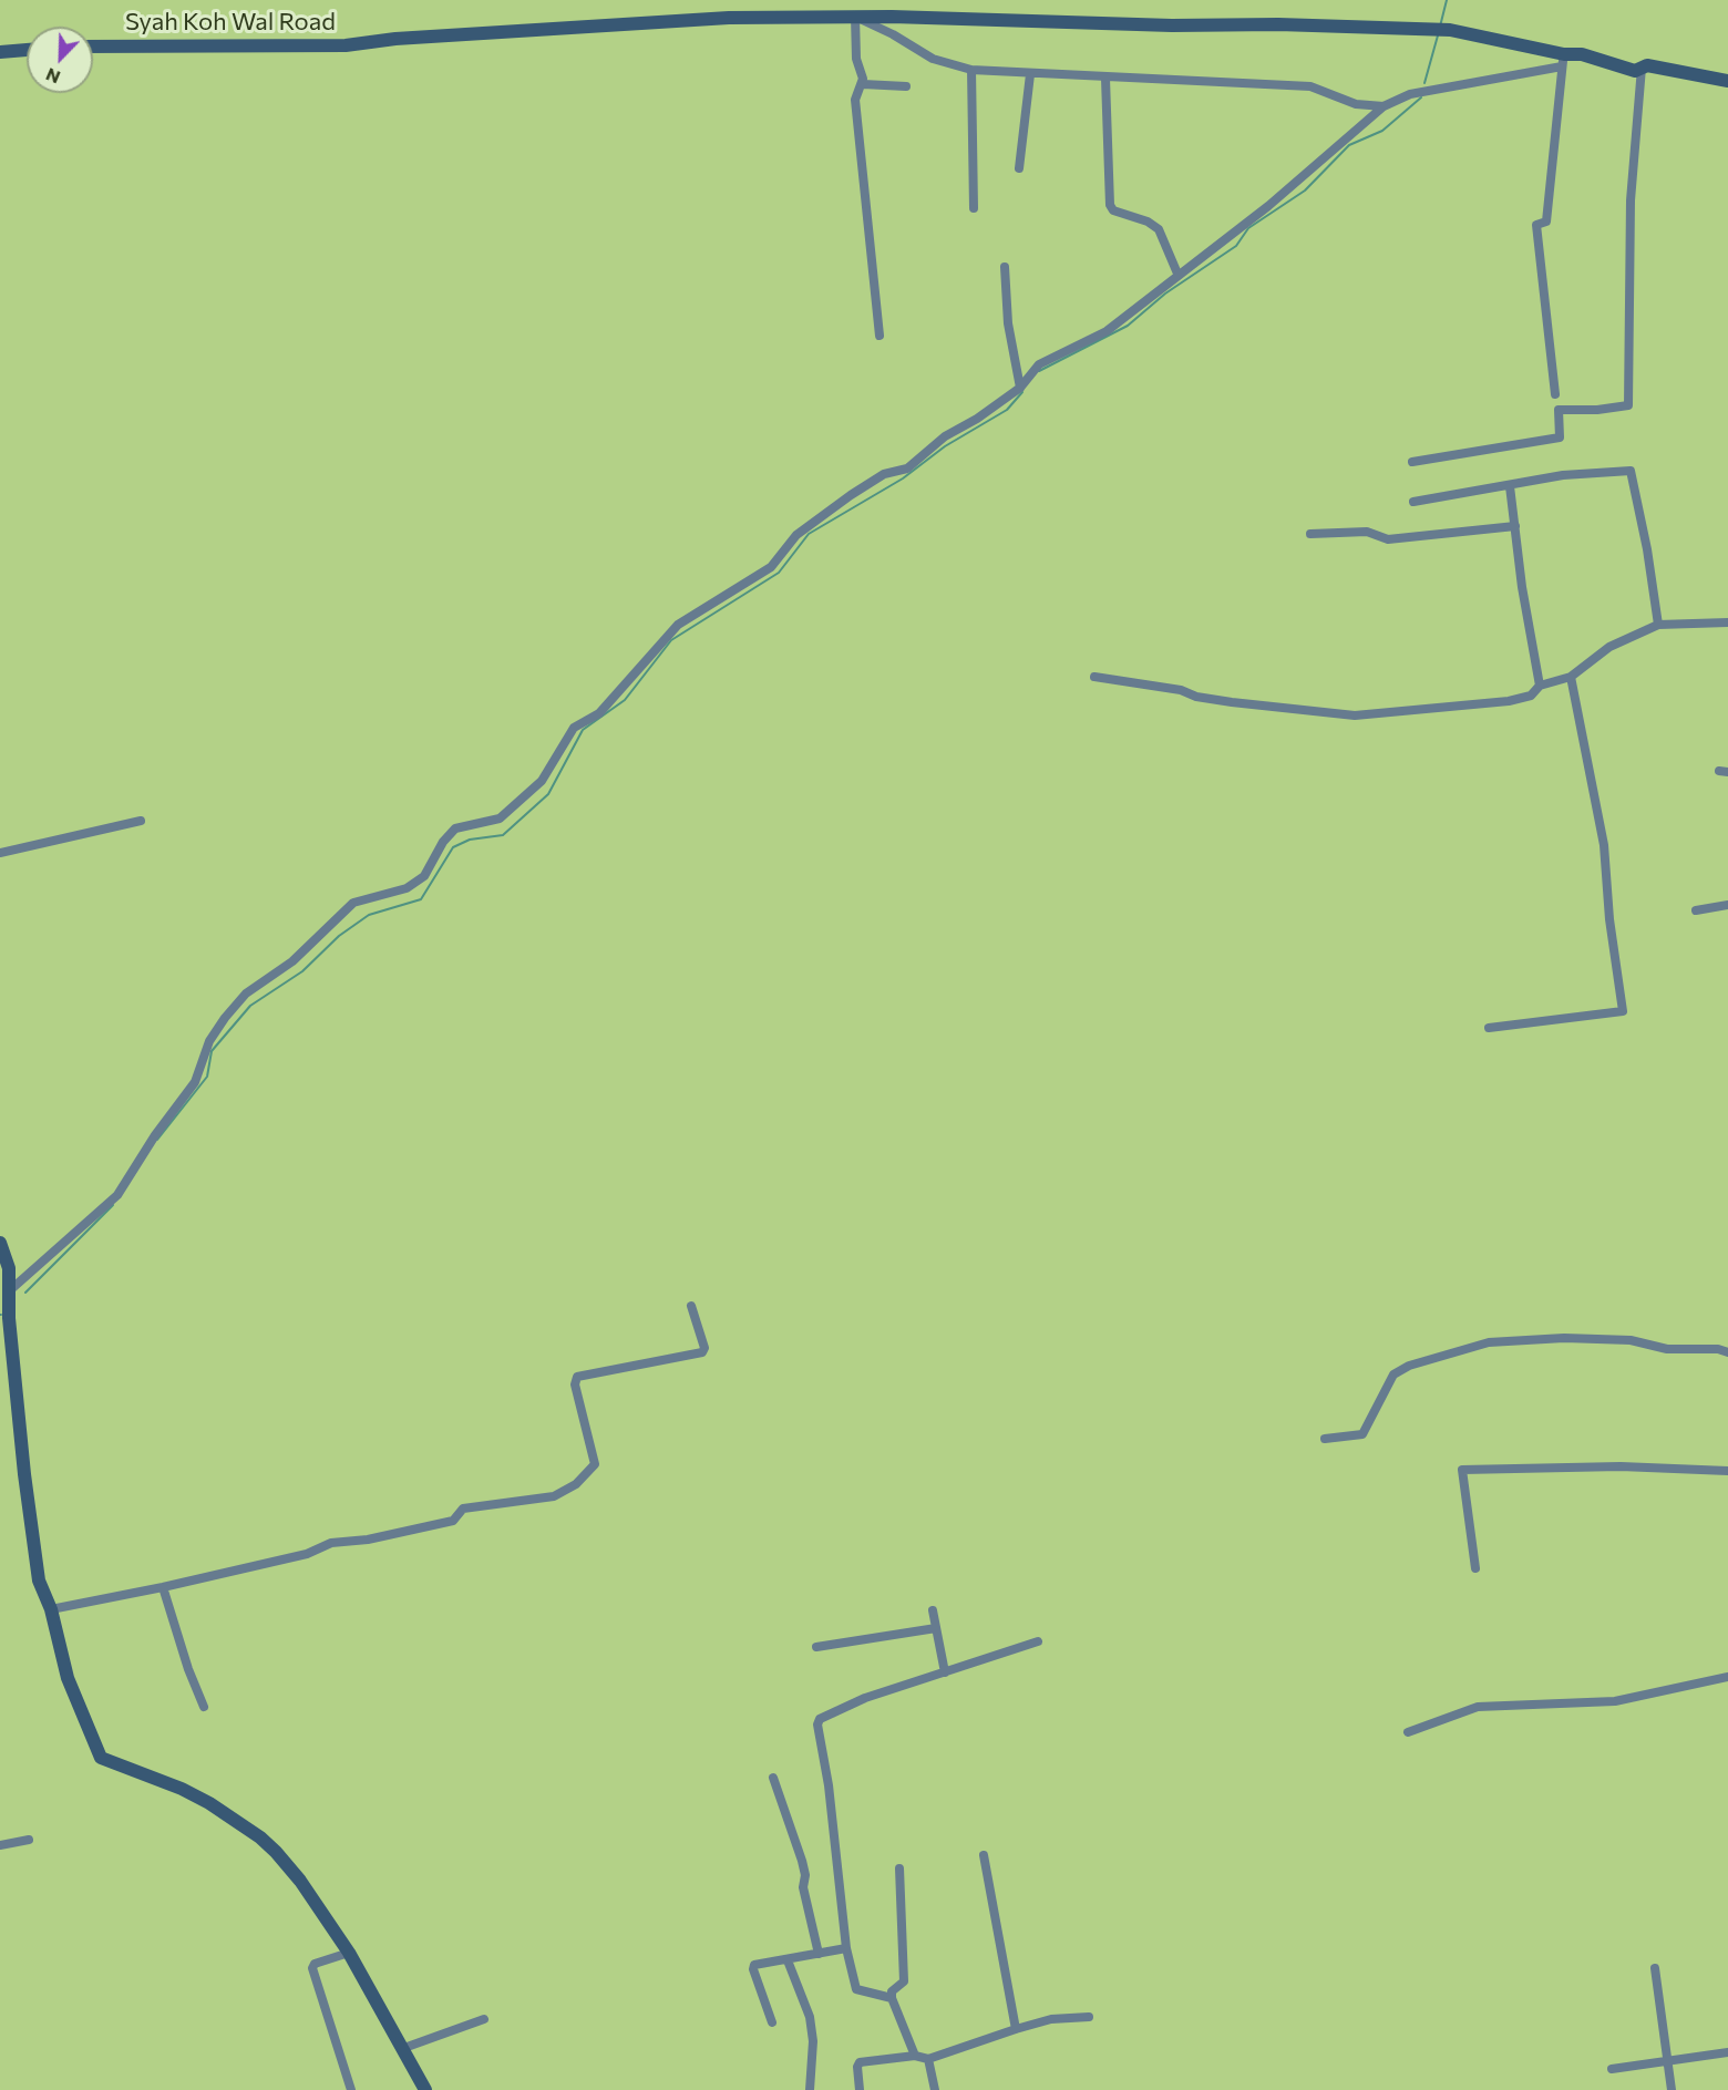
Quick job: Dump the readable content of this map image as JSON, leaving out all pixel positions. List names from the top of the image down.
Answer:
{
  "streets": {
    "street": ["Syah Koh Wal Road"]
  },
  "north": "bottom left"
}
